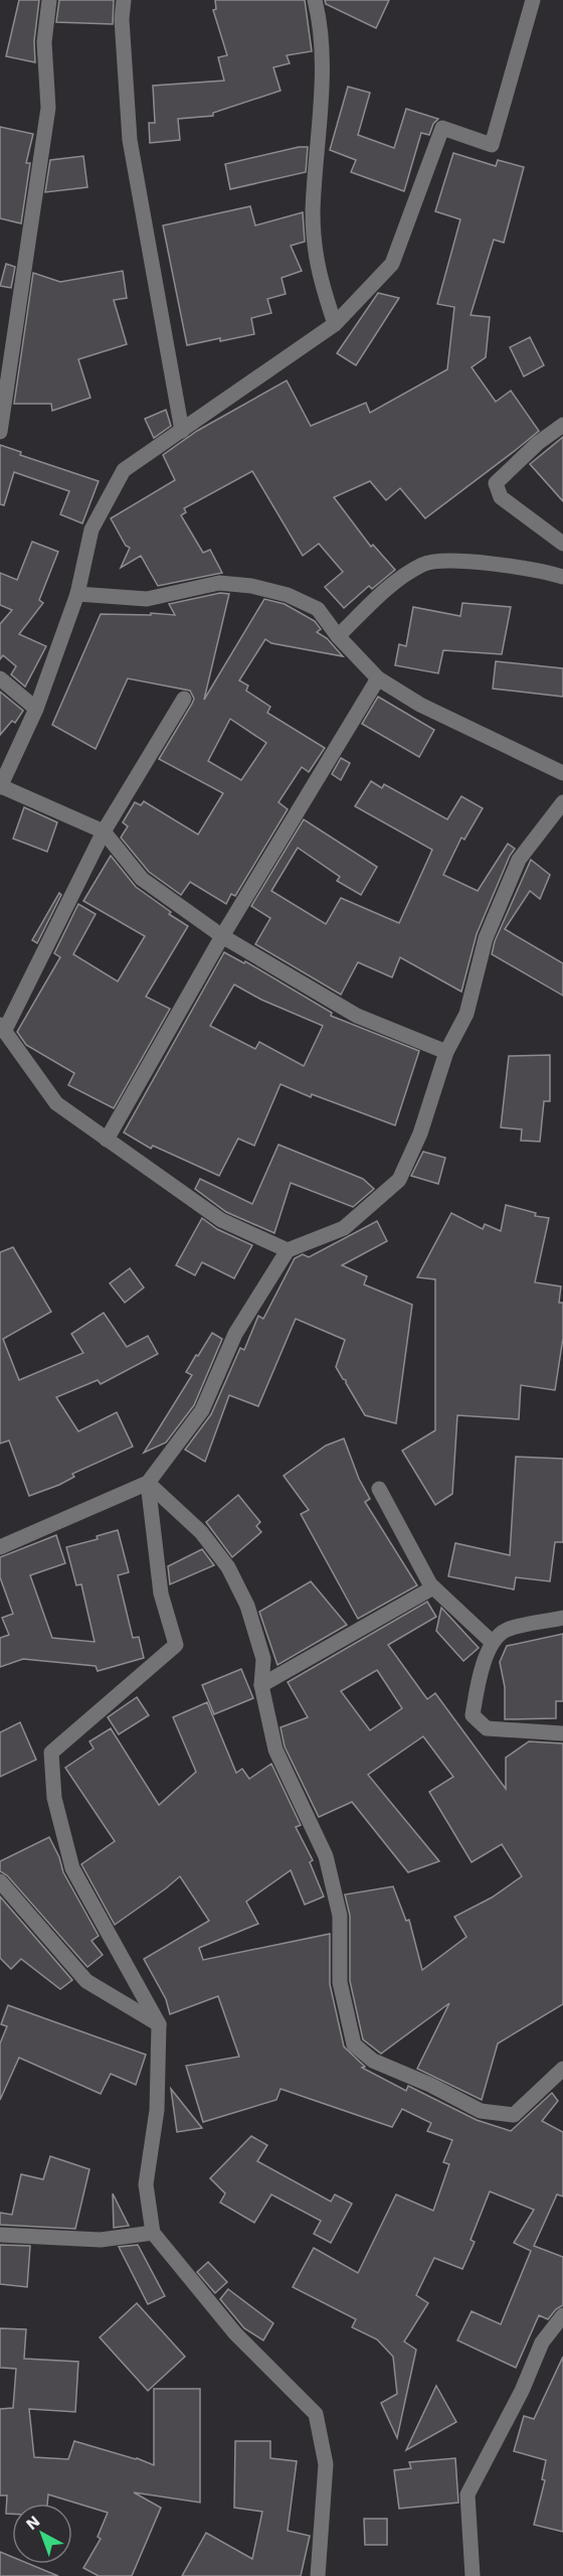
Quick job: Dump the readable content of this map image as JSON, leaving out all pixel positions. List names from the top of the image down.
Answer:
{
  "north": "top left"
}
